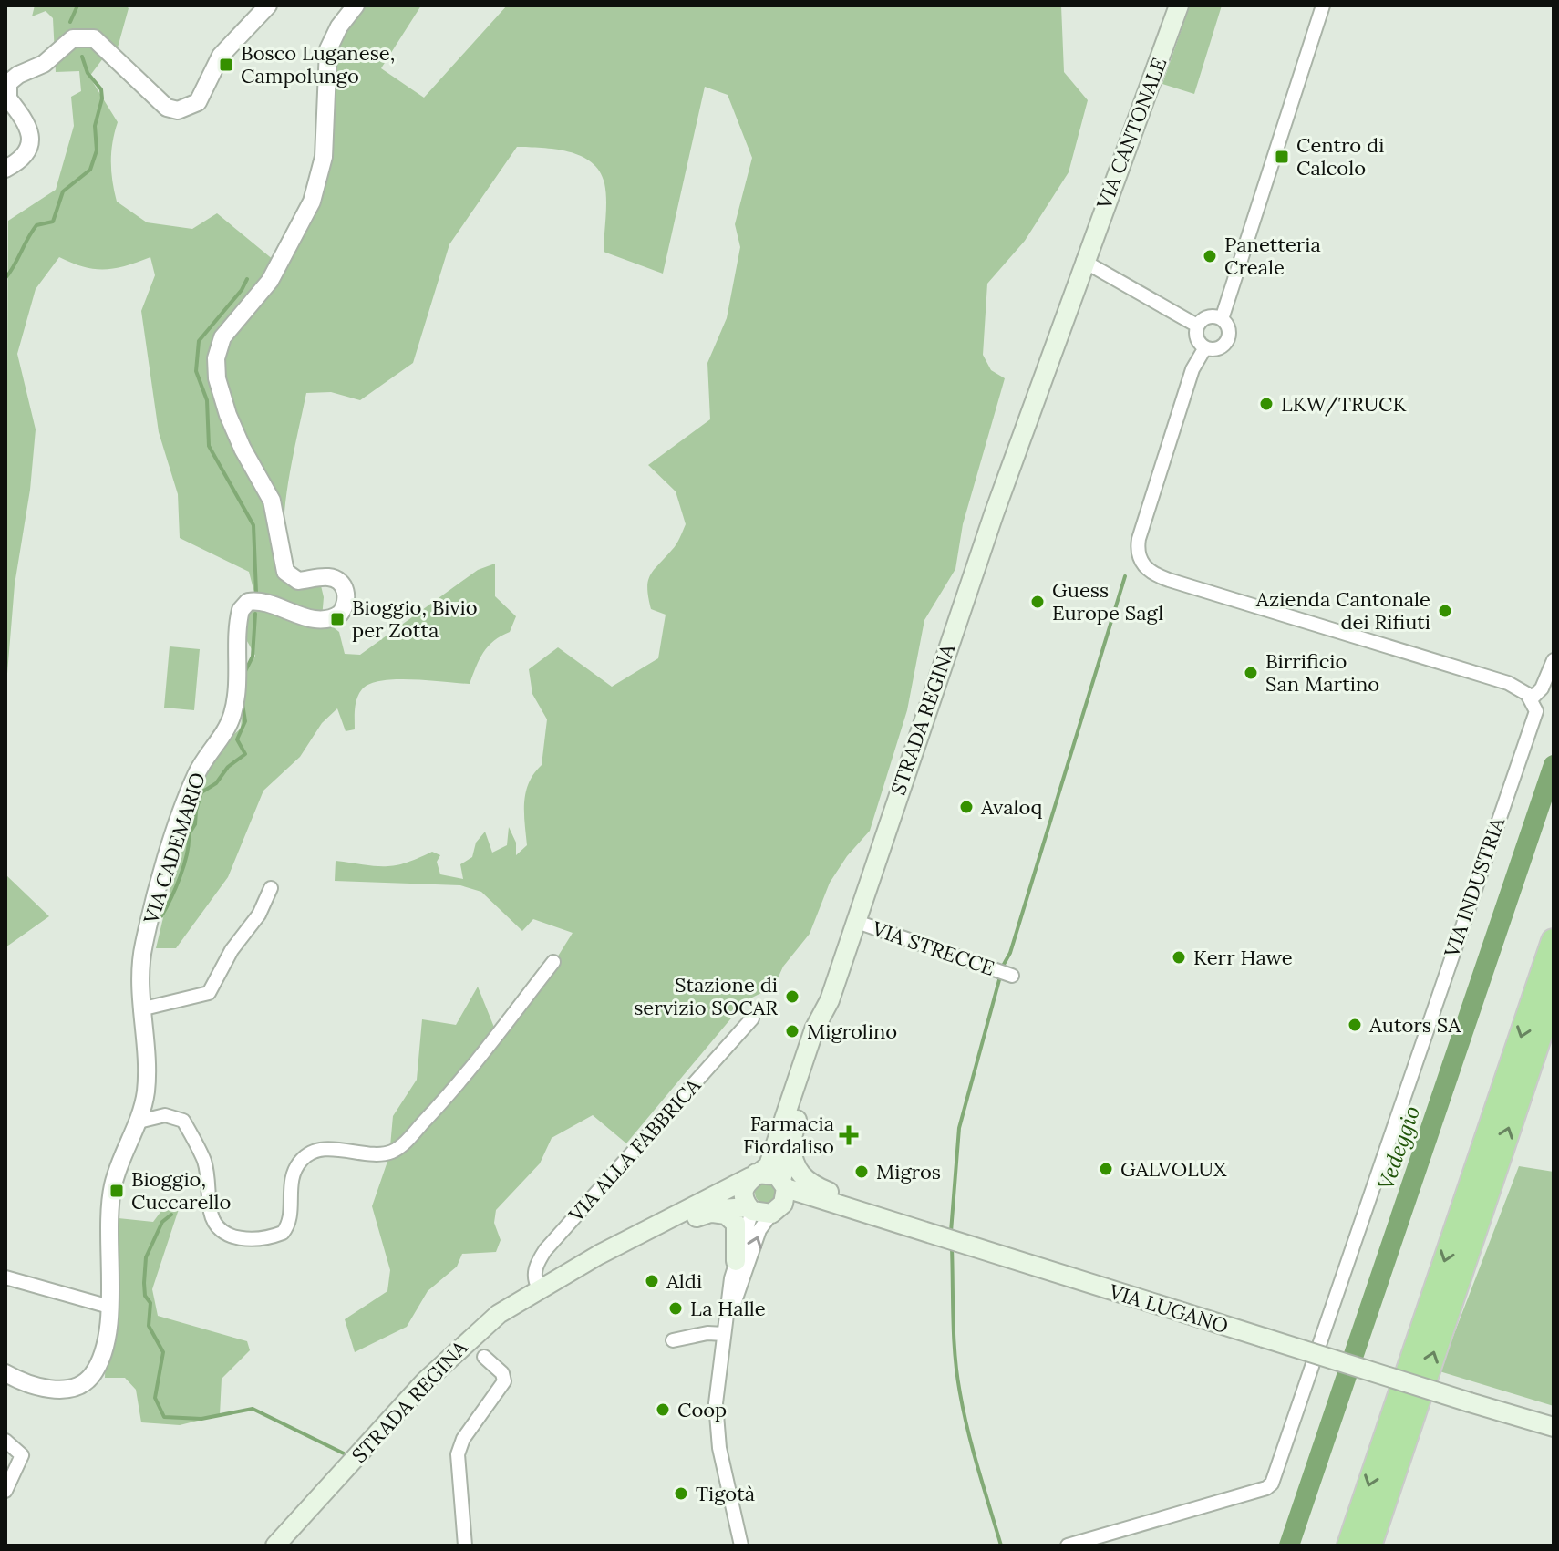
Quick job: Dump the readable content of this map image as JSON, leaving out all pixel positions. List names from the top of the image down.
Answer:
{
  "streets": {
    "main road": ["VIA CANTONALE", "STRADA REGINA", "VIA LUGANO"],
    "street": [
      "VIA CADEMARIO",
      "VIA INDUSTRIA",
      "VIA STRECCE",
      "VIA ALLA FABBRICA"
    ]
  },
  "crossings": [
    ["VIA CANTONALE", "STRADA REGINA"],
    ["STRADA REGINA", "VIA STRECCE"],
    ["STRADA REGINA", "VIA ALLA FABBRICA"],
    ["STRADA REGINA", "VIA LUGANO"]
  ],
  "water": ["Vedeggio"],
  "places": {
    "transit": [
      "Bosco Luganese, Campolungo",
      "Centro di Calcolo",
      "Bioggio, Bivio per Zotta",
      "Bioggio, Cuccarello"
    ],
    "other": [
      "Panetteria Creale",
      "LKW/TRUCK",
      "Guess Europe Sagl",
      "Azienda Cantonale dei Rifiuti",
      "Birrificio San Martino",
      "Avaloq",
      "Kerr Hawe",
      "Stazione di servizio SOCAR",
      "Autors SA",
      "Migrolino",
      "GALVOLUX",
      "Migros",
      "Aldi",
      "La Halle",
      "Coop",
      "Tigotà"
    ],
    "health": ["Farmacia Fiordaliso"]
  }
}
